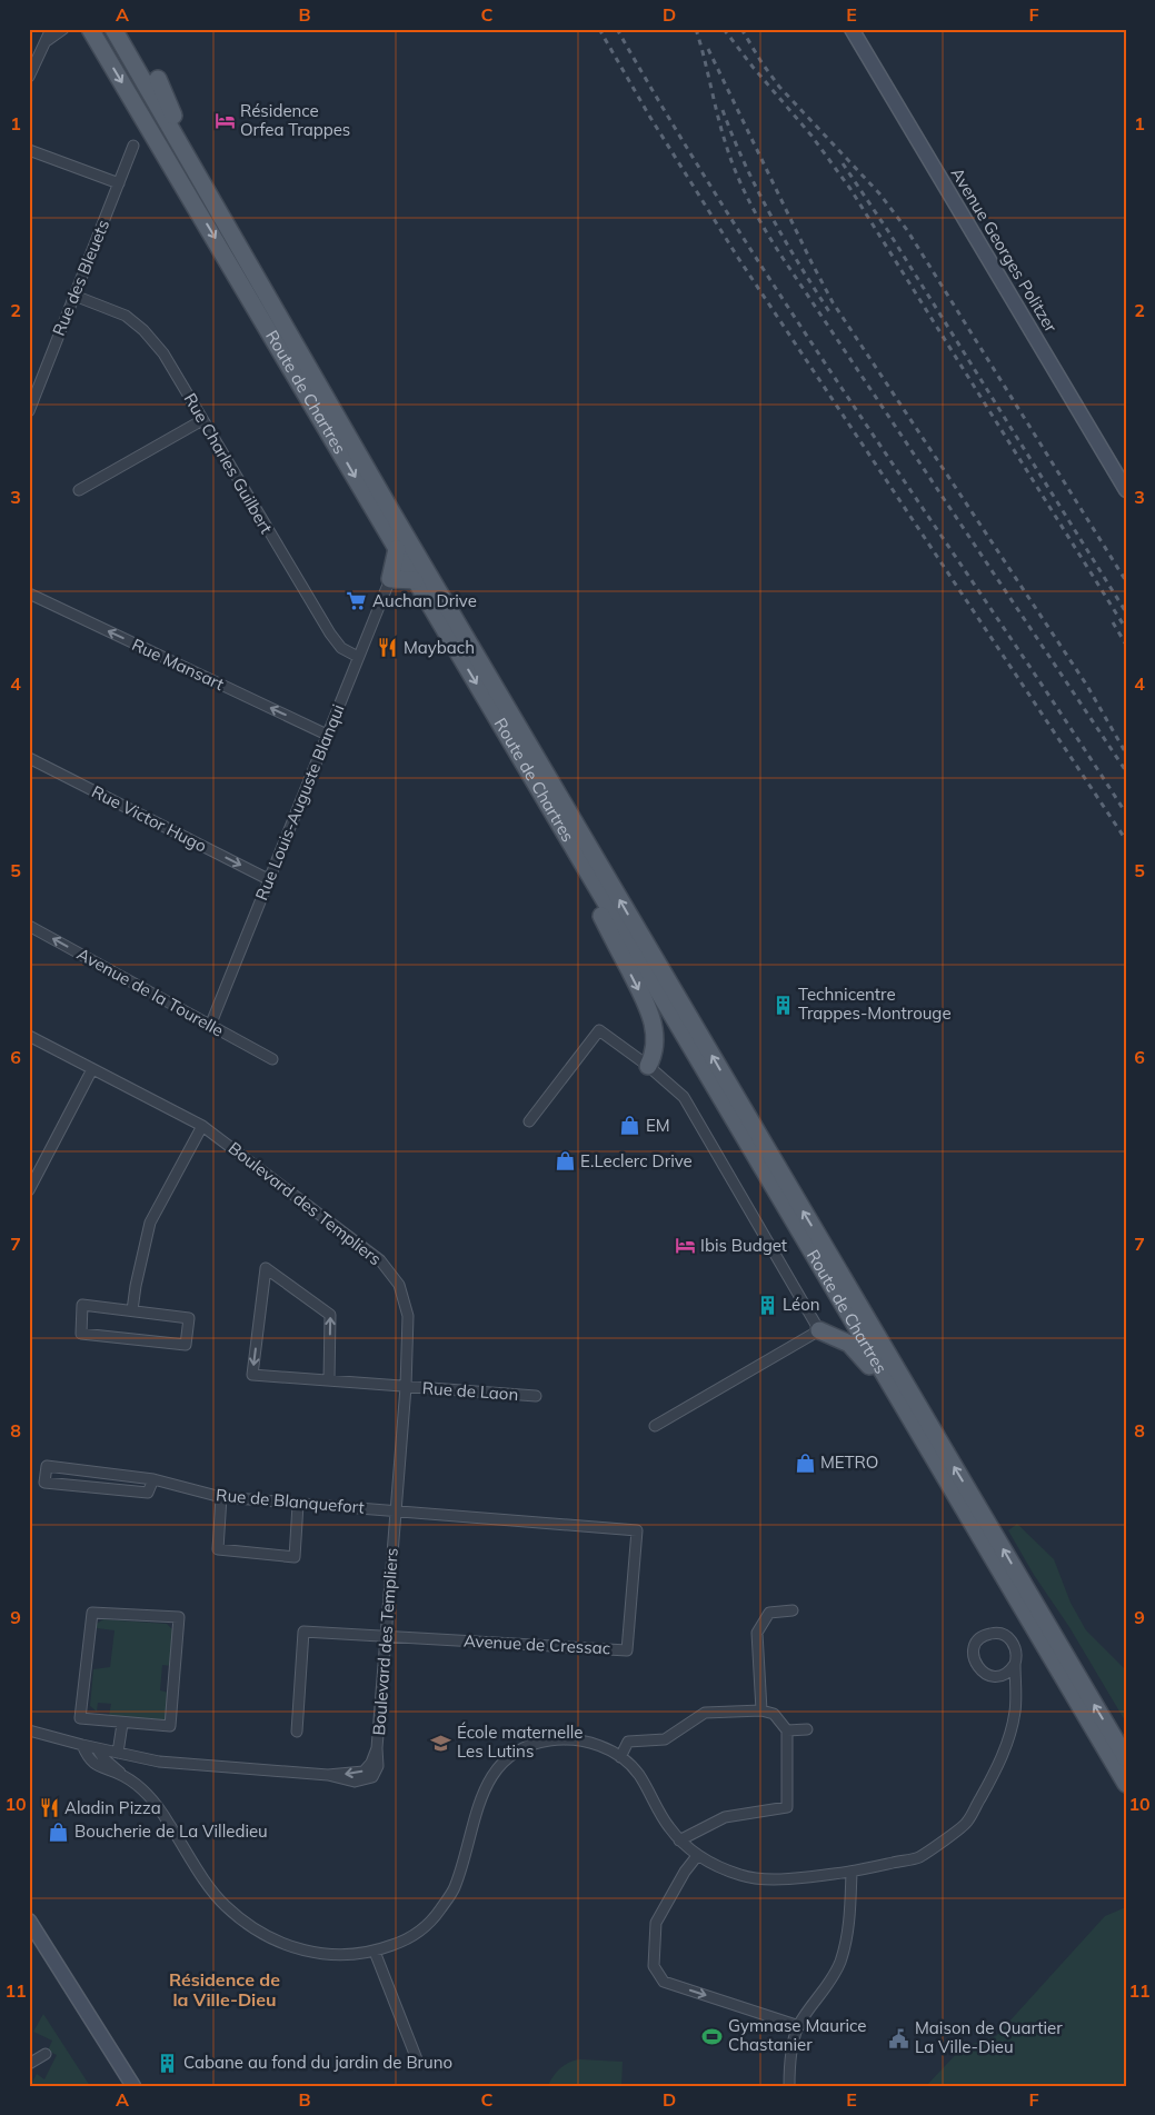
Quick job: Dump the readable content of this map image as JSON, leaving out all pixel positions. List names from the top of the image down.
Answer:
{
  "streets": {
    "main road": ["Route de Chartres"],
    "street": [
      "Avenue Georges Politzer",
      "Rue des Bleuets",
      "Rue Charles Guilbert",
      "Rue Mansart",
      "Rue Louis-Auguste Blanqui",
      "Rue Victor Hugo",
      "Avenue de la Tourelle",
      "Boulevard des Templiers",
      "Rue de Laon",
      "Rue de Blanquefort",
      "Avenue de Cressac"
    ]
  },
  "crossings": [
    ["Rue des Bleuets", "Rue Charles Guilbert"],
    ["Rue Charles Guilbert", "Rue Louis-Auguste Blanqui"],
    ["Rue Mansart", "Rue Louis-Auguste Blanqui"],
    ["Rue Louis-Auguste Blanqui", "Rue Victor Hugo"],
    ["Rue Louis-Auguste Blanqui", "Avenue de la Tourelle"],
    ["Boulevard des Templiers", "Rue de Laon"],
    ["Boulevard des Templiers", "Rue de Blanquefort"],
    ["Boulevard des Templiers", "Avenue de Cressac"],
    ["Rue de Blanquefort", "Avenue de Cressac"]
  ],
  "one_way": ["Rue Mansart", "Rue Victor Hugo", "Avenue de la Tourelle"],
  "districts": ["Résidence de la Ville-Dieu"],
  "places": {
    "hotel": ["Résidence Orfea Trappes", "Ibis Budget"],
    "supermarket": ["Auchan Drive"],
    "restaurant": ["Maybach", "Aladin Pizza"],
    "building": ["Technicentre Trappes-Montrouge", "Léon", "Cabane au fond du jardin de Bruno"],
    "shop": [
      "EM",
      "E.Leclerc Drive",
      "METRO",
      "Boucherie de La Villedieu"
    ],
    "school or university": ["École maternelle Les Lutins"],
    "sports": ["Gymnase Maurice Chastanier"],
    "public building": ["Maison de Quartier La Ville-Dieu"]
  },
  "grid": {
    "columns": [
      "A",
      "B",
      "C",
      "D",
      "E",
      "F"
    ],
    "rows": [
      "1",
      "2",
      "3",
      "4",
      "5",
      "6",
      "7",
      "8",
      "9",
      "10",
      "11"
    ]
  }
}
